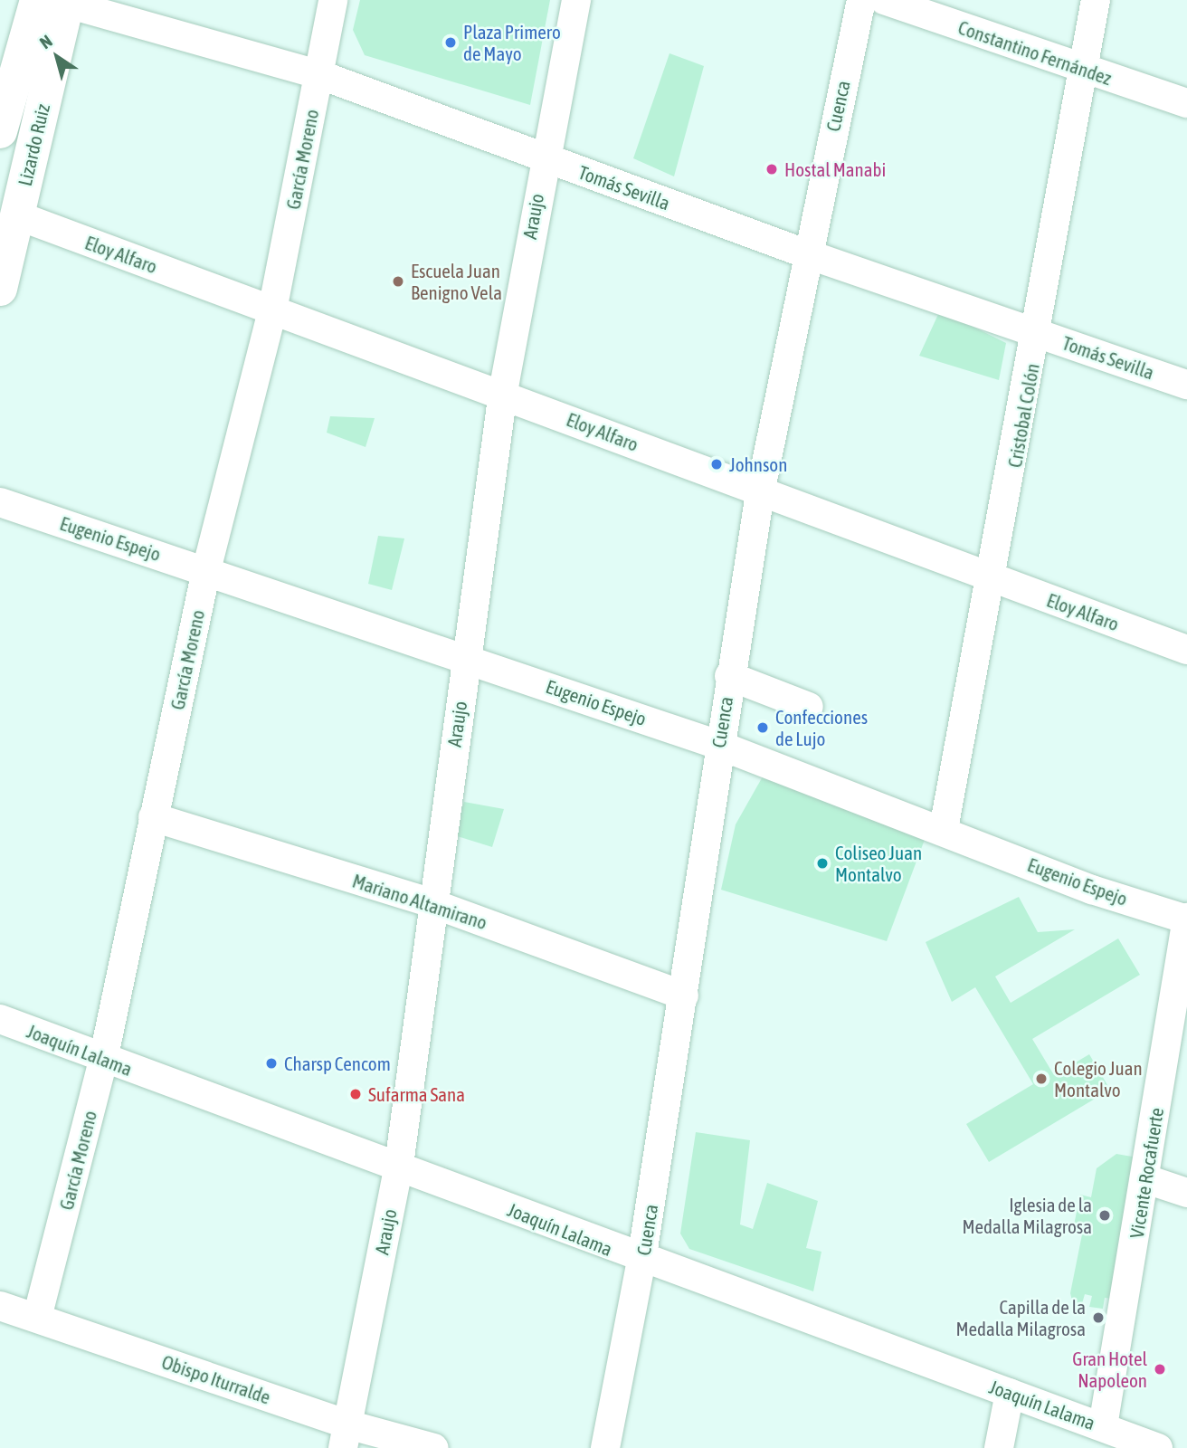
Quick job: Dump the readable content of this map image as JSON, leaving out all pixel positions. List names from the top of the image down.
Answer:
{
  "streets": {
    "main road": ["Lizardo Ruiz"],
    "street": [
      "Constantino Fernández",
      "Cuenca",
      "García Moreno",
      "Tomás Sevilla",
      "Araujo",
      "Eloy Alfaro",
      "Cristobal Colón",
      "Eugenio Espejo",
      "Mariano Altamirano",
      "Joaquín Lalama",
      "Vicente Rocafuerte",
      "Obispo Iturralde"
    ]
  },
  "crossings": [
    ["Constantino Fernández", "Cristobal Colón"],
    ["Cuenca", "Tomás Sevilla"],
    ["Cuenca", "Eloy Alfaro"],
    ["Cuenca", "Eugenio Espejo"],
    ["Cuenca", "Mariano Altamirano"],
    ["Cuenca", "Joaquín Lalama"],
    ["Lizardo Ruiz", "Tomás Sevilla"],
    ["Lizardo Ruiz", "Eloy Alfaro"],
    ["García Moreno", "Tomás Sevilla"],
    ["García Moreno", "Eloy Alfaro"],
    ["García Moreno", "Eugenio Espejo"],
    ["García Moreno", "Mariano Altamirano"],
    ["García Moreno", "Joaquín Lalama"],
    ["García Moreno", "Obispo Iturralde"],
    ["Tomás Sevilla", "Araujo"],
    ["Tomás Sevilla", "Cristobal Colón"],
    ["Araujo", "Eloy Alfaro"],
    ["Araujo", "Eugenio Espejo"],
    ["Araujo", "Mariano Altamirano"],
    ["Araujo", "Joaquín Lalama"],
    ["Araujo", "Obispo Iturralde"],
    ["Eloy Alfaro", "Cristobal Colón"],
    ["Cristobal Colón", "Eugenio Espejo"],
    ["Eugenio Espejo", "Vicente Rocafuerte"],
    ["Joaquín Lalama", "Vicente Rocafuerte"]
  ],
  "places": [
    "Plaza Primero de Mayo",
    "Hostal Manabi",
    "Escuela Juan Benigno Vela",
    "Johnson",
    "Confecciones de Lujo",
    "Coliseo Juan Montalvo",
    "Charsp Cencom",
    "Colegio Juan Montalvo",
    "Sufarma Sana",
    "Iglesia de la Medalla Milagrosa",
    "Capilla de la Medalla Milagrosa",
    "Gran Hotel Napoleon"
  ],
  "north": "top left"
}
